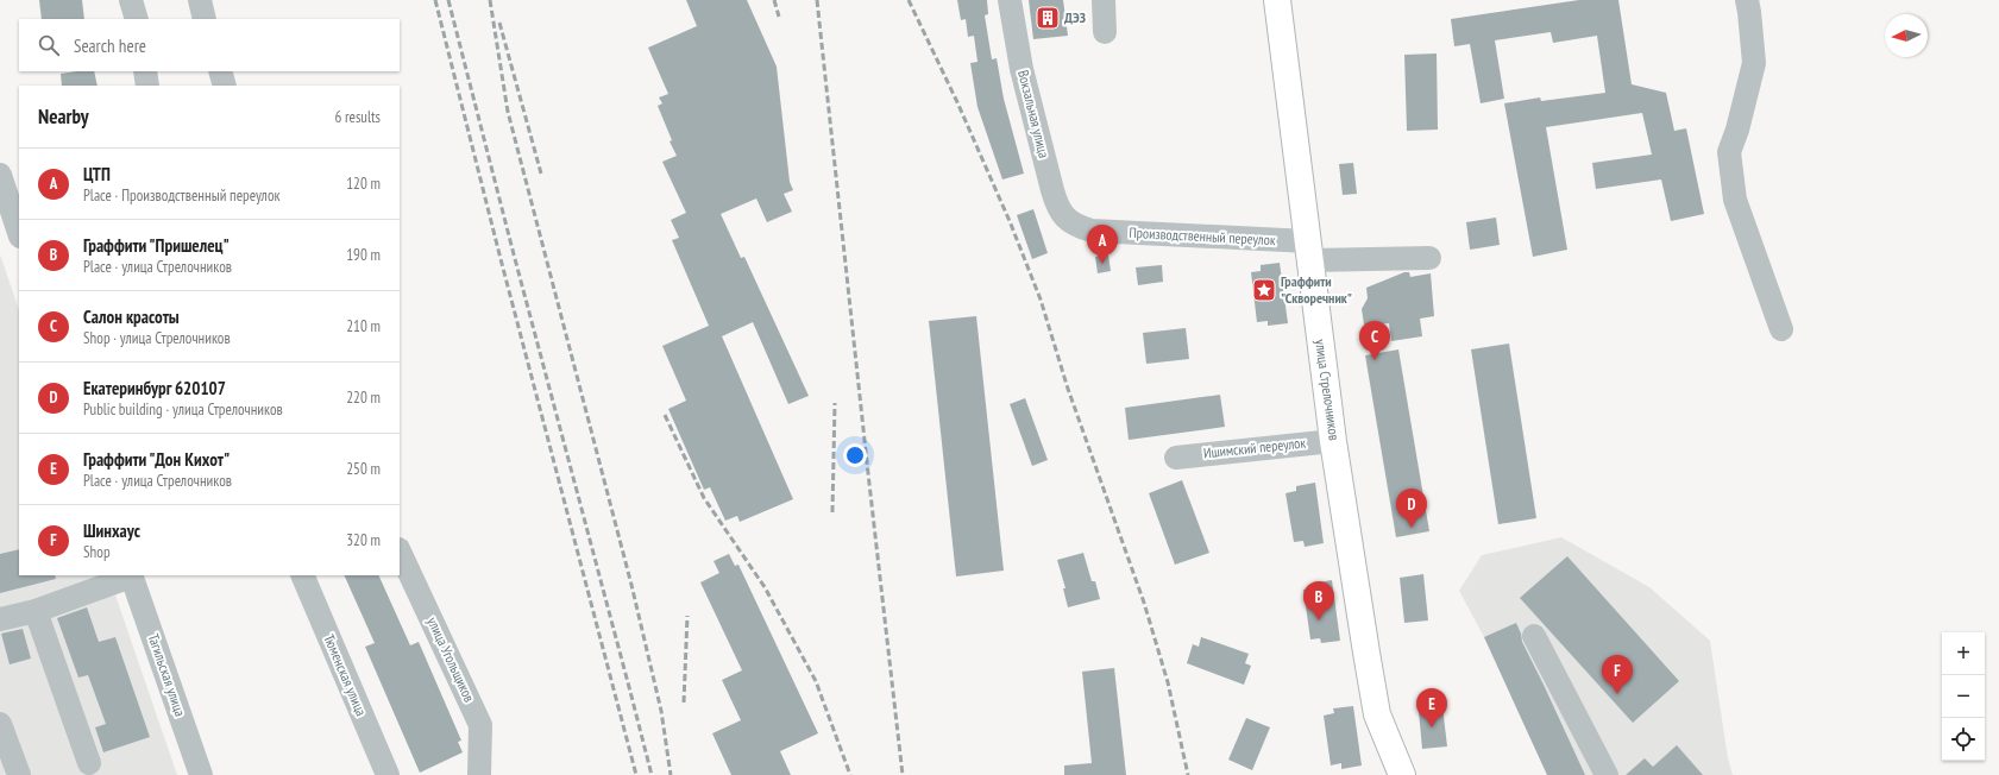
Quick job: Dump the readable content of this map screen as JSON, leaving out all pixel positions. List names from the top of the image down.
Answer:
{
  "streets": {
    "main road": ["улица Стрелочников"],
    "street": [
      "Вокзальная улица",
      "Производственный переулок",
      "Ишимский переулок",
      "улица Угольщиков",
      "Тагильская улица",
      "Тюменская улица"
    ]
  },
  "crossings": [
    ["Вокзальная улица", "Производственный переулок"],
    ["Производственный переулок", "улица Стрелочников"],
    ["улица Стрелочников", "Ишимский переулок"]
  ],
  "places": {
    "building": ["ДЭЗ"],
    "place": ["Граффити \"Скворечник\""]
  },
  "north": "left",
  "page": {
    "search": "Search here",
    "heading": ["Nearby", "6 results"],
    "list": [
      {
        "mark": "A",
        "name": "ЦТП",
        "note": "Place · Производственный переулок",
        "value": "120 m"
      },
      {
        "mark": "B",
        "name": "Граффити \"Пришелец\"",
        "note": "Place · улица Стрелочников",
        "value": "190 m"
      },
      {
        "mark": "C",
        "name": "Салон красоты",
        "note": "Shop · улица Стрелочников",
        "value": "210 m"
      },
      {
        "mark": "D",
        "name": "Екатеринбург 620107",
        "note": "Public building · улица Стрелочников",
        "value": "220 m"
      },
      {
        "mark": "E",
        "name": "Граффити \"Дон Кихот\"",
        "note": "Place · улица Стрелочников",
        "value": "250 m"
      },
      {
        "mark": "F",
        "name": "Шинхаус",
        "note": "Shop",
        "value": "320 m"
      }
    ],
    "pins": [
      "A",
      "C",
      "D",
      "B",
      "F",
      "E"
    ],
    "map_buttons": ["+", "−"]
  }
}
